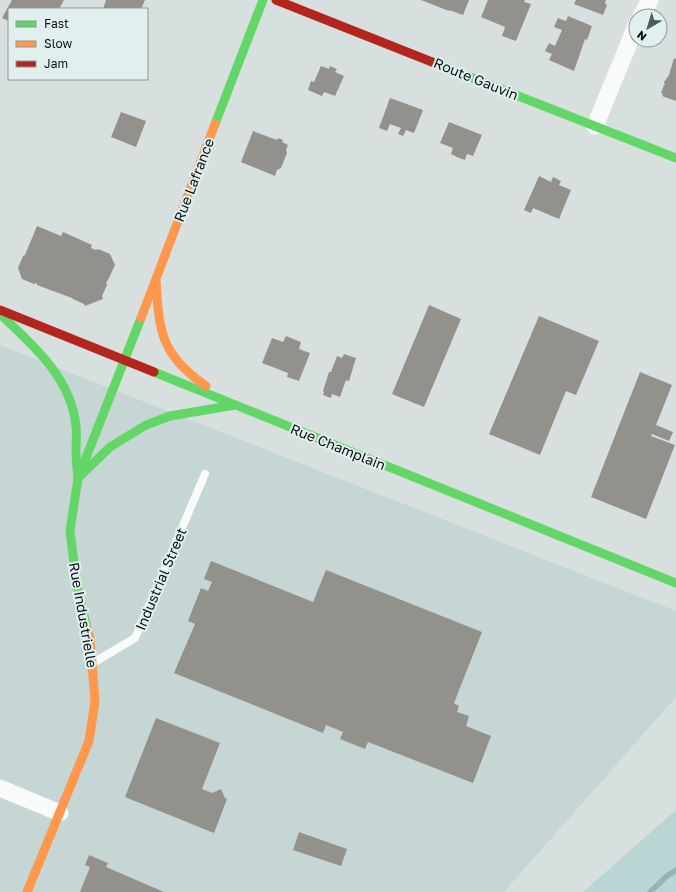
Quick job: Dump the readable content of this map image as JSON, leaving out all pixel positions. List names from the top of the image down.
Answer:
{
  "streets": {
    "main road": [
      "Route Gauvin",
      "Rue Lafrance",
      "Rue Champlain",
      "Rue Industrielle"
    ],
    "lane": ["Industrial Street"]
  },
  "crossings": [
    ["Rue Lafrance", "Rue Champlain"],
    ["Rue Lafrance", "Rue Industrielle"],
    ["Rue Champlain", "Rue Industrielle"],
    ["Industrial Street", "Rue Industrielle"]
  ],
  "legend": ["Fast", "Slow", "Jam"],
  "north": "bottom left"
}
